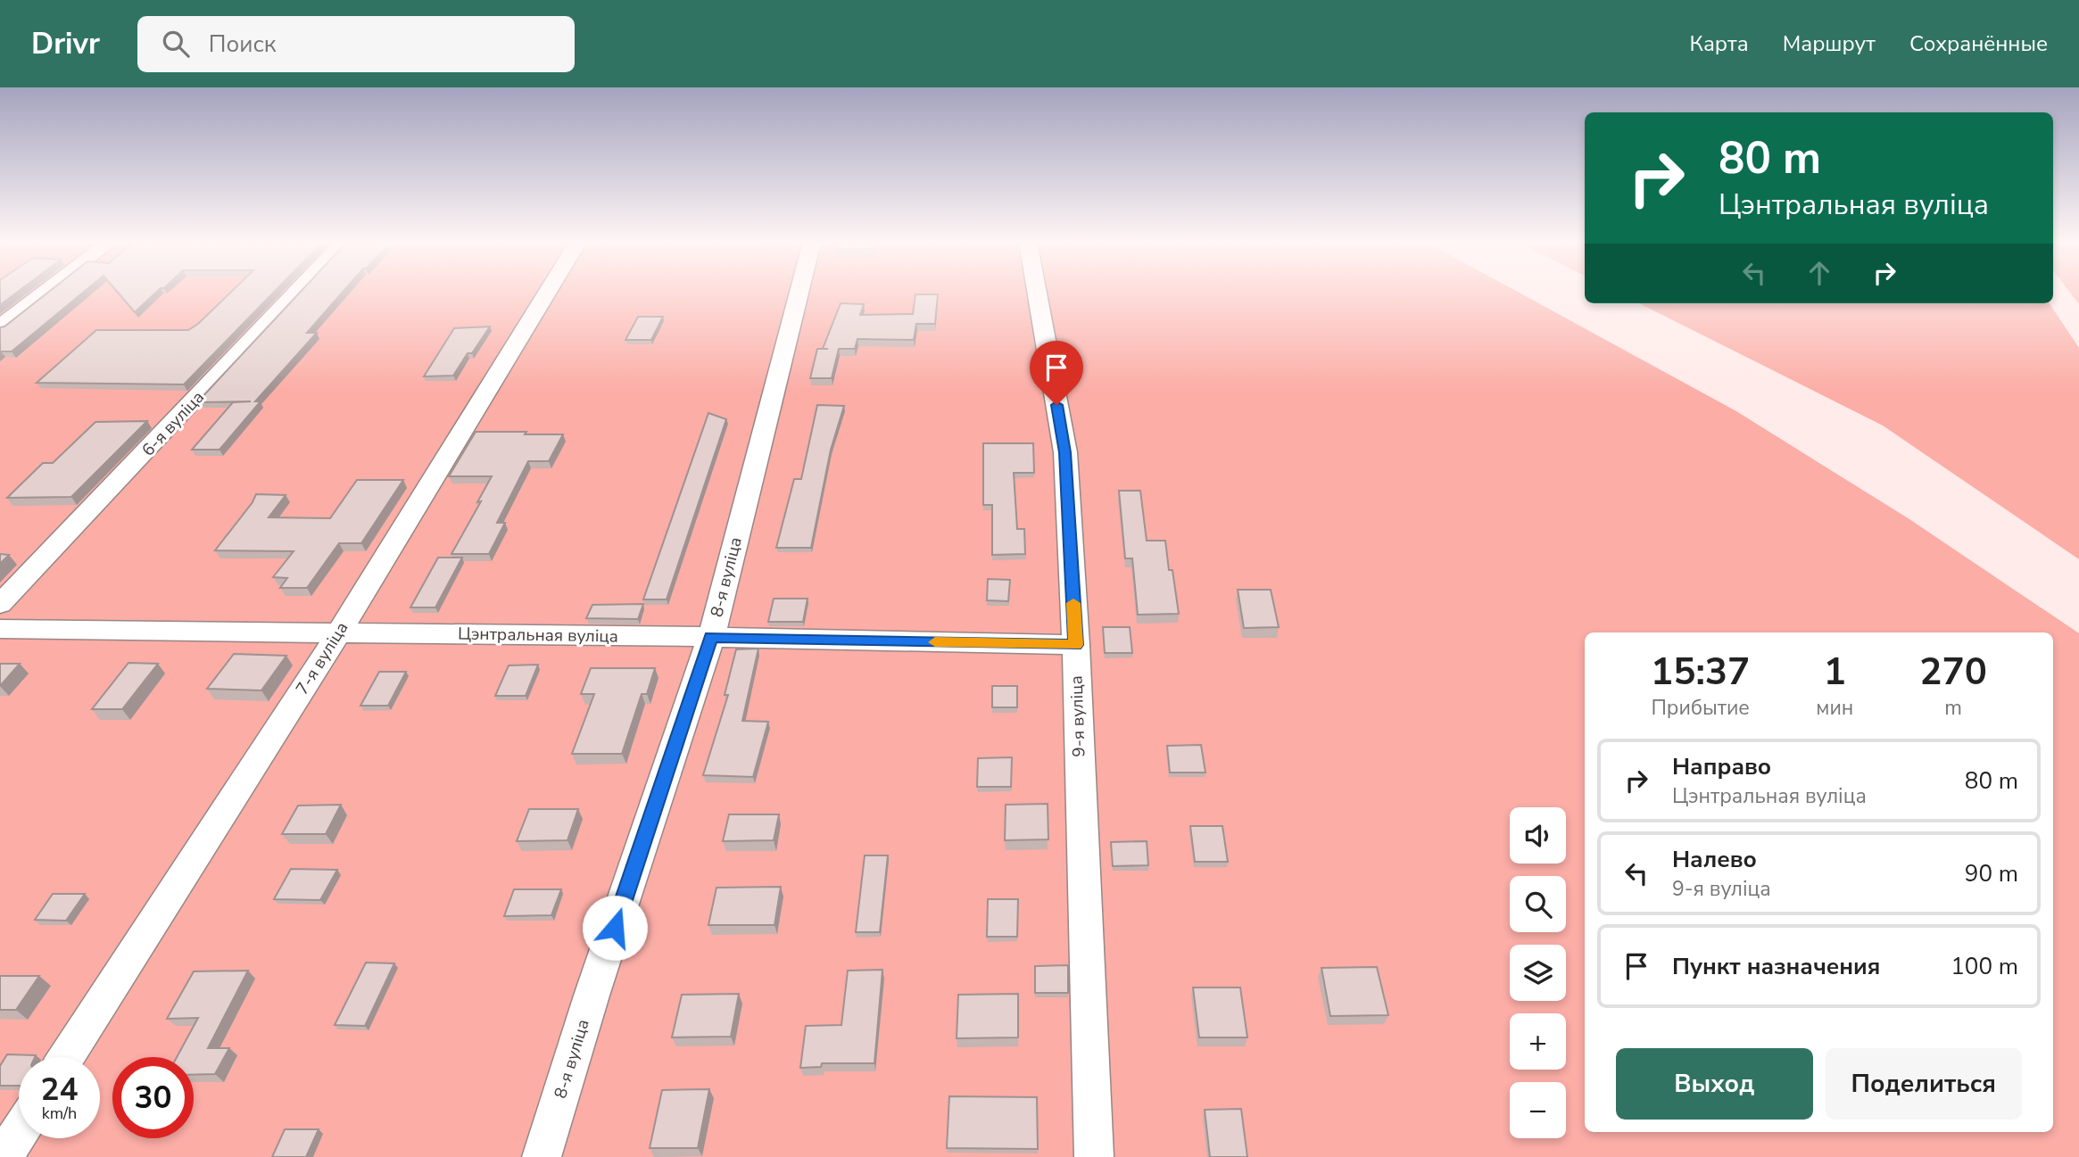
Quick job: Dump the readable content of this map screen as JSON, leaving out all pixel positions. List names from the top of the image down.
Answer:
{
  "streets": {
    "street": [
      "6-я вуліца",
      "8-я вуліца",
      "Цэнтральная вуліца",
      "7-я вуліца",
      "9-я вуліца"
    ]
  },
  "crossings": [
    ["8-я вуліца", "Цэнтральная вуліца"],
    ["Цэнтральная вуліца", "7-я вуліца"],
    ["Цэнтральная вуліца", "9-я вуліца"]
  ],
  "page": {
    "header": "Drivr",
    "search": "Поиск",
    "nav": ["Карта", "Маршрут", "Сохранённые"],
    "turn": ["80 m", "Цэнтральная вуліца"],
    "eta": [
      "15:37",
      "Прибытие",
      "1",
      "мин",
      "270",
      "m"
    ],
    "list": [
      {
        "name": "Направо",
        "note": "Цэнтральная вуліца",
        "value": "80 m"
      },
      {
        "name": "Налево",
        "note": "9-я вуліца",
        "value": "90 m"
      },
      {
        "name": "Пункт назначения",
        "value": "100 m"
      }
    ],
    "map_buttons": ["+", "−"],
    "buttons": ["Выход", "Поделиться"],
    "speed": "24 km/h",
    "limit": "30"
  }
}
